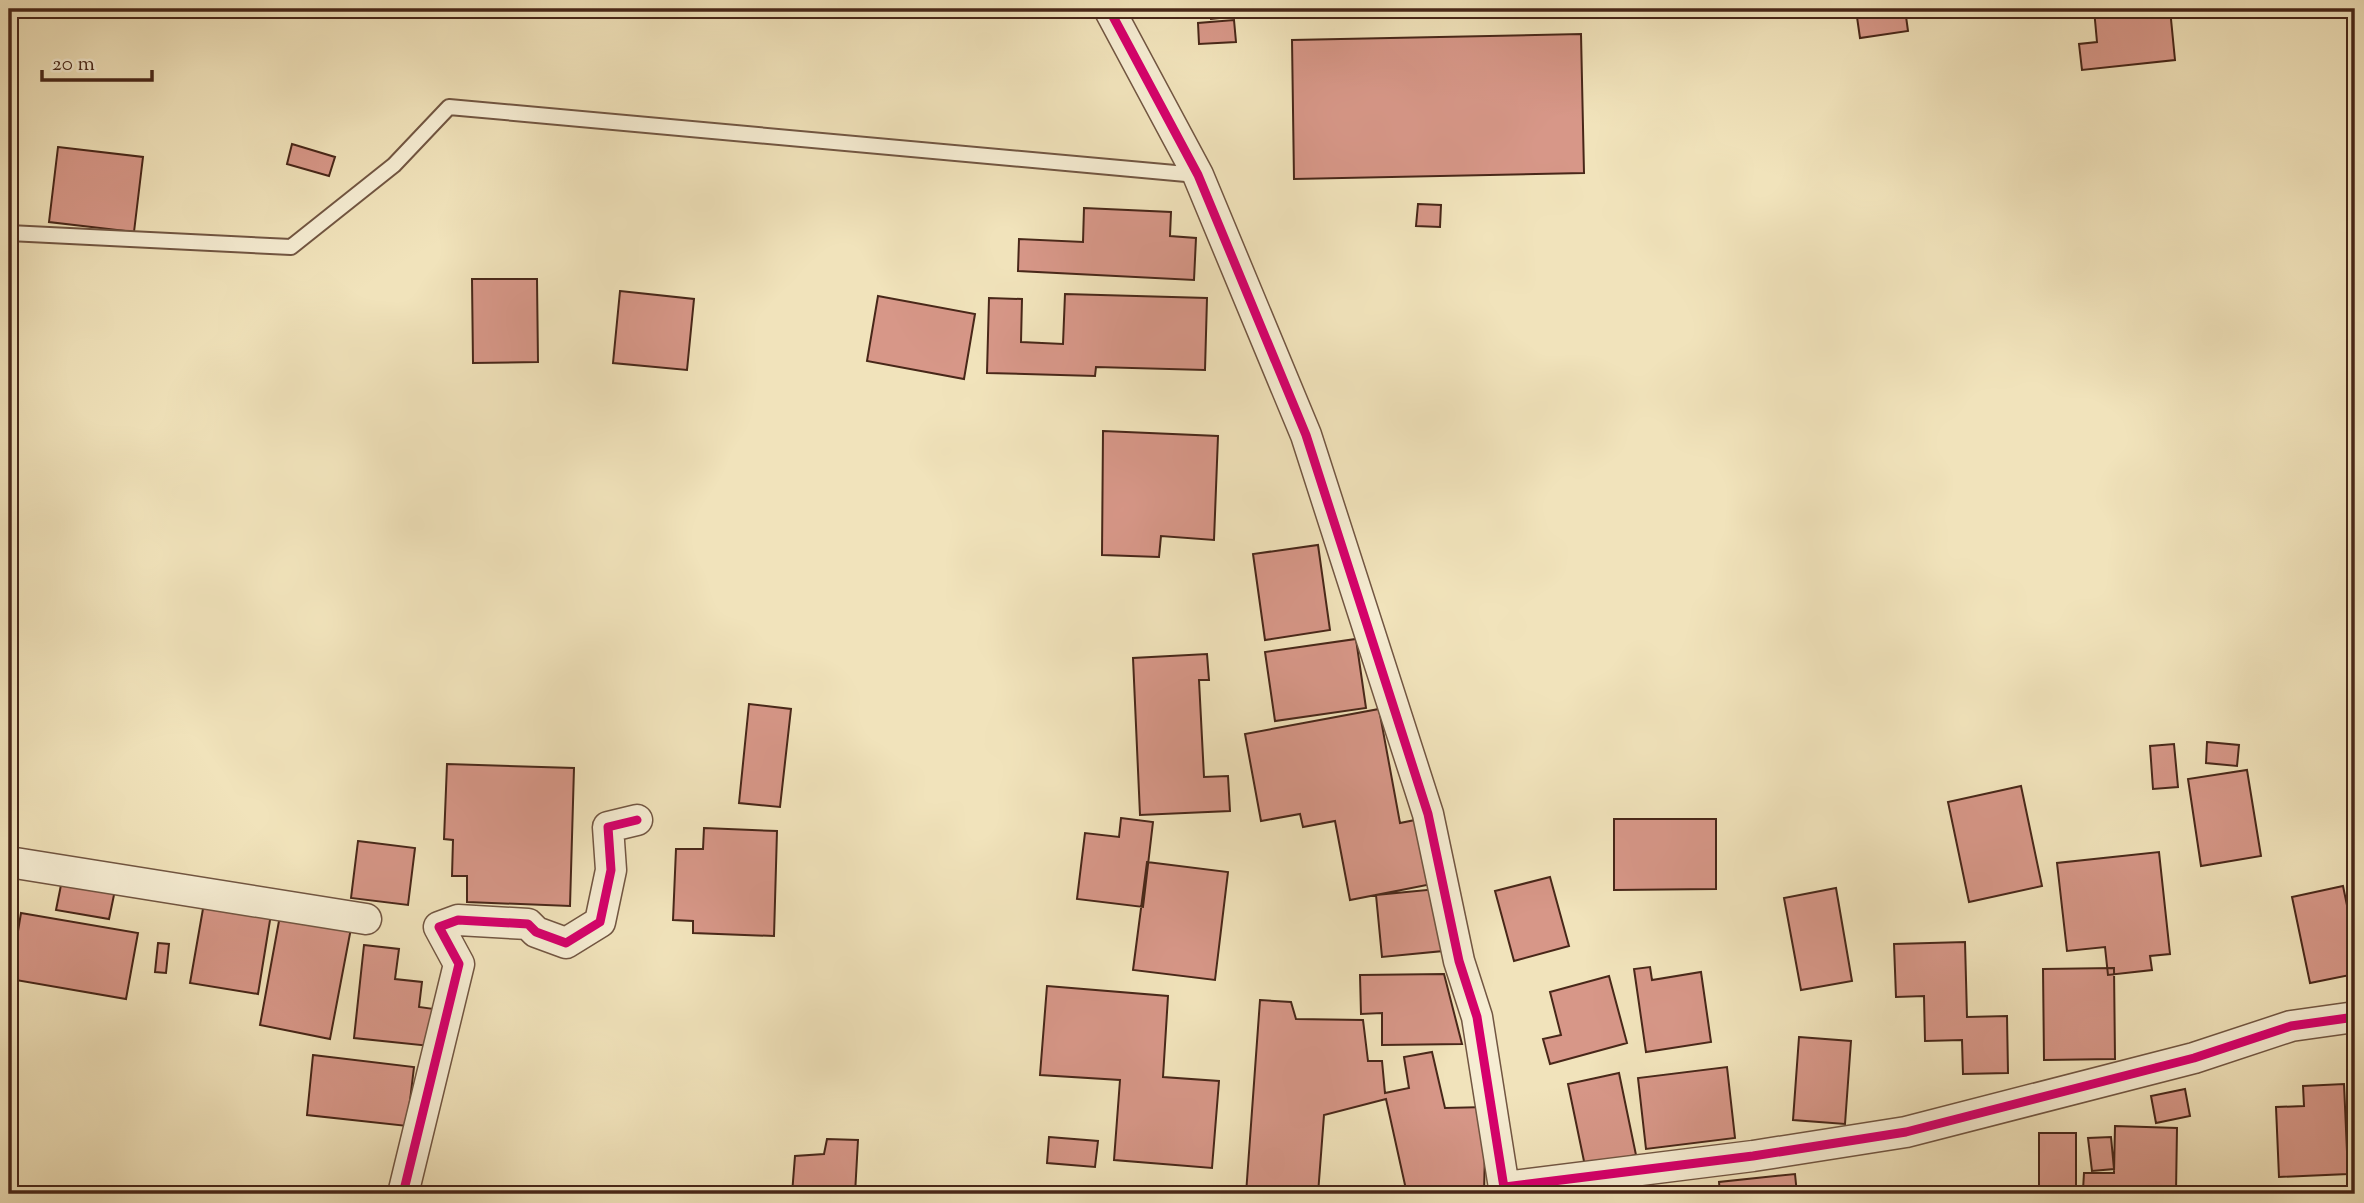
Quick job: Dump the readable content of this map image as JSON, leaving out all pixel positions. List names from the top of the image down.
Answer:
{
  "scale_bar": "20 m"
}
